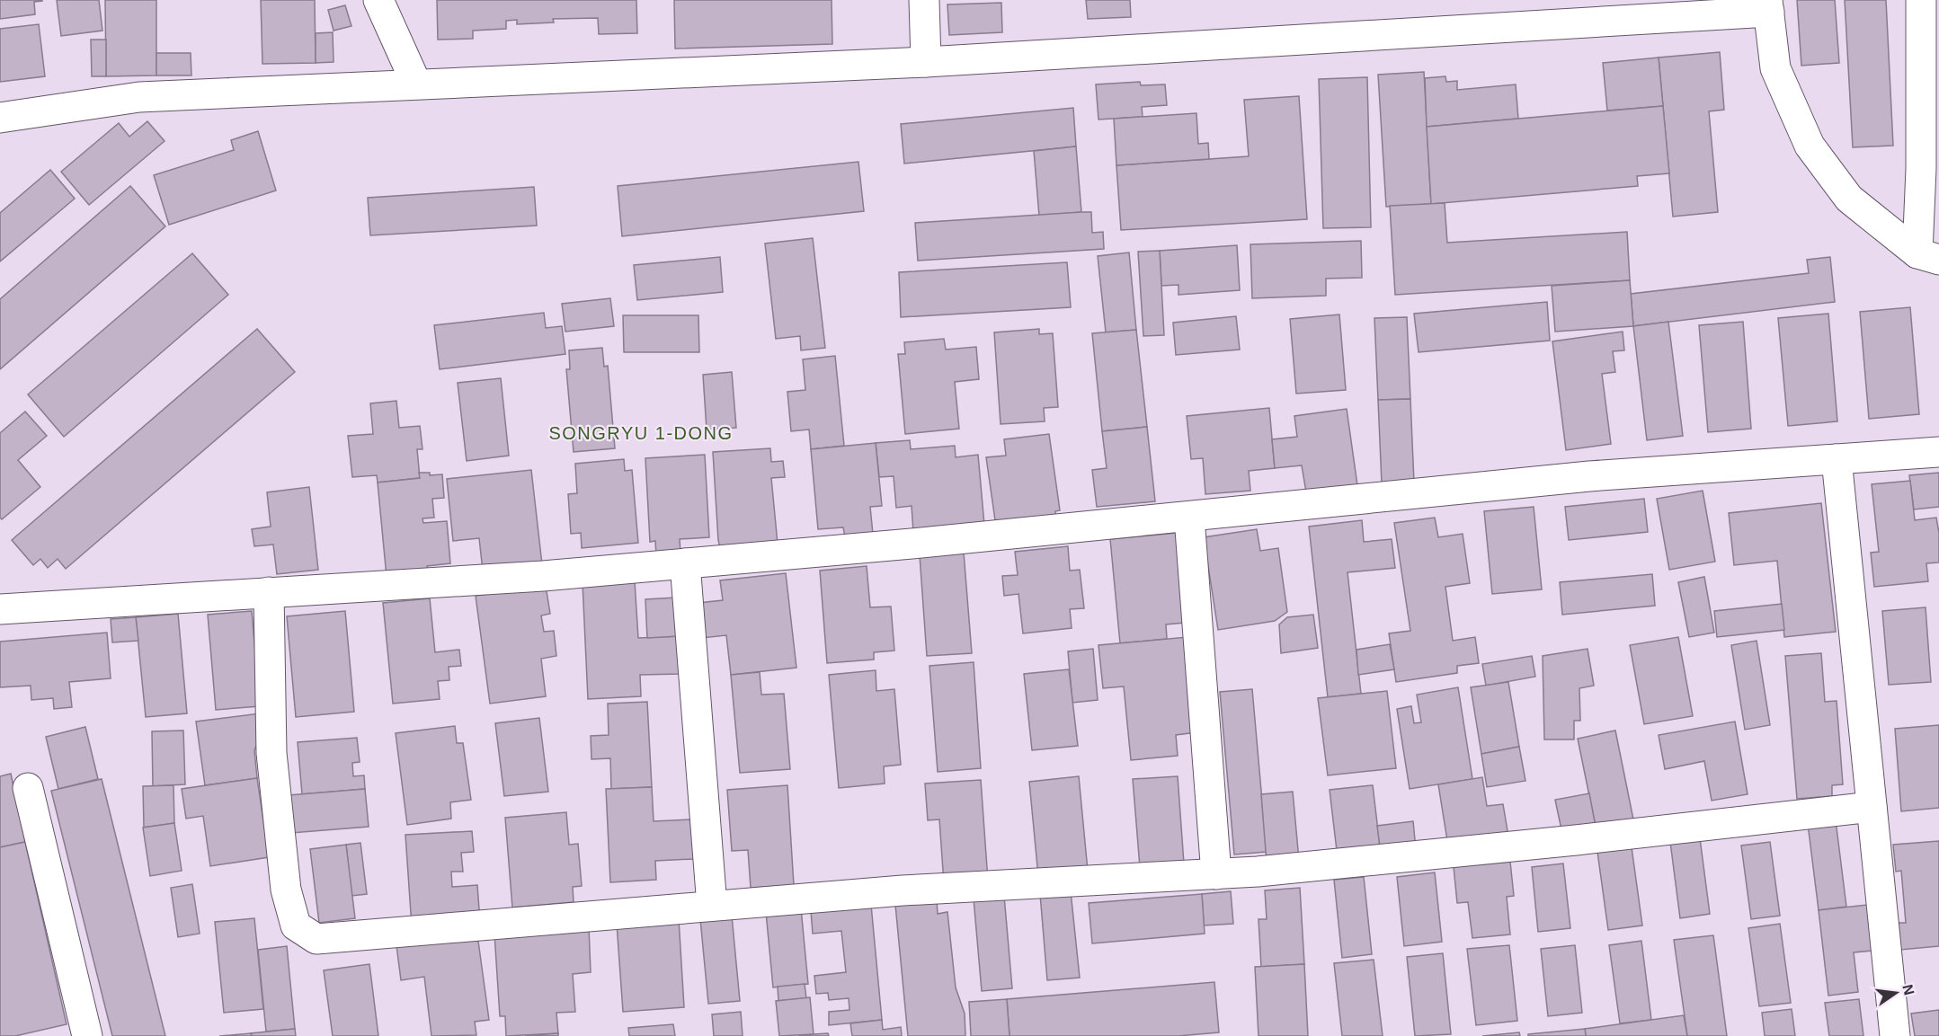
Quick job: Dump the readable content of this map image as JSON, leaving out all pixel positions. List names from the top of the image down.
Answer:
{
  "districts": ["SONGRYU 1-DONG"],
  "north": "right"
}
